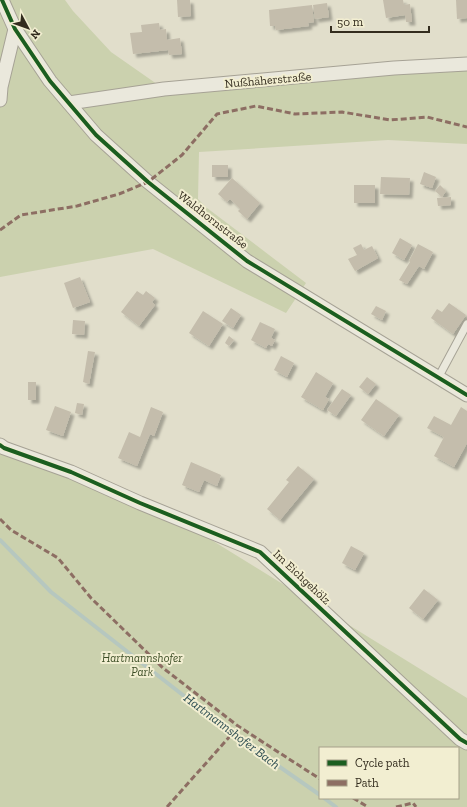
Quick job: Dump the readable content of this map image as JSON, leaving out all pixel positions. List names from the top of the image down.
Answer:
{
  "streets": {
    "street": ["Nußhäherstraße", "Waldhornstraße", "Im Eichgehölz"]
  },
  "crossings": [
    ["Nußhäherstraße", "Waldhornstraße"]
  ],
  "water": ["Hartmannshofer Bach"],
  "parks": ["Hartmannshofer Park"],
  "legend": ["Cycle path", "Path"],
  "scale_bar": "50 m",
  "north": "bottom right"
}
